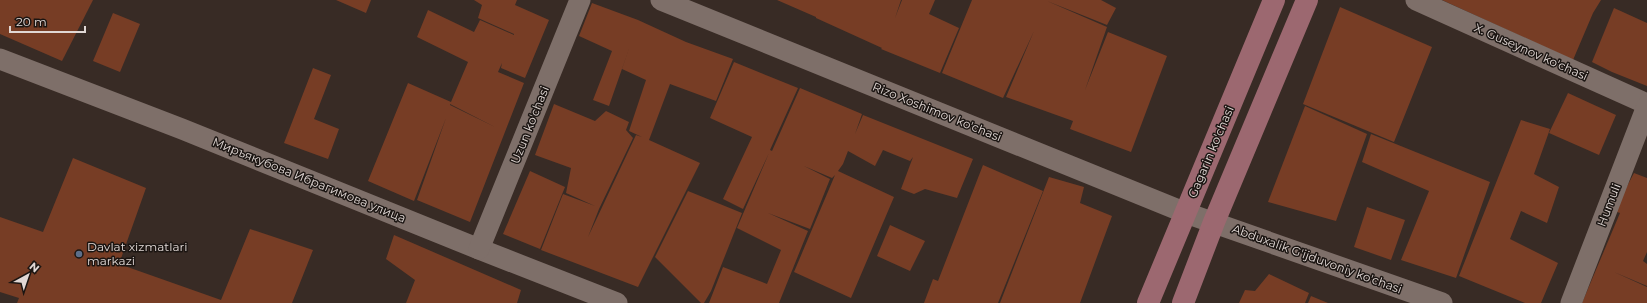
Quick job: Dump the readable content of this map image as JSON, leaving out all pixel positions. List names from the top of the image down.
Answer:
{
  "streets": {
    "main road": ["Gagarin ko'chasi"],
    "street": [
      "X. Guseynov ko'chasi",
      "Rizo Xoshimov ko'chasi",
      "Uzun ko'chasi",
      "Миръякубова Ибрагимова улица",
      "Humuli",
      "Abduxalik G'ijduvoniy ko'chasi"
    ]
  },
  "crossings": [
    ["X. Guseynov ko'chasi", "Humuli"],
    ["Rizo Xoshimov ko'chasi", "Gagarin ko'chasi"],
    ["Rizo Xoshimov ko'chasi", "Abduxalik G'ijduvoniy ko'chasi"],
    ["Uzun ko'chasi", "Миръякубова Ибрагимова улица"]
  ],
  "places": ["Davlat xizmatlari markazi"],
  "scale_bar": "20 m",
  "north": "top right"
}
